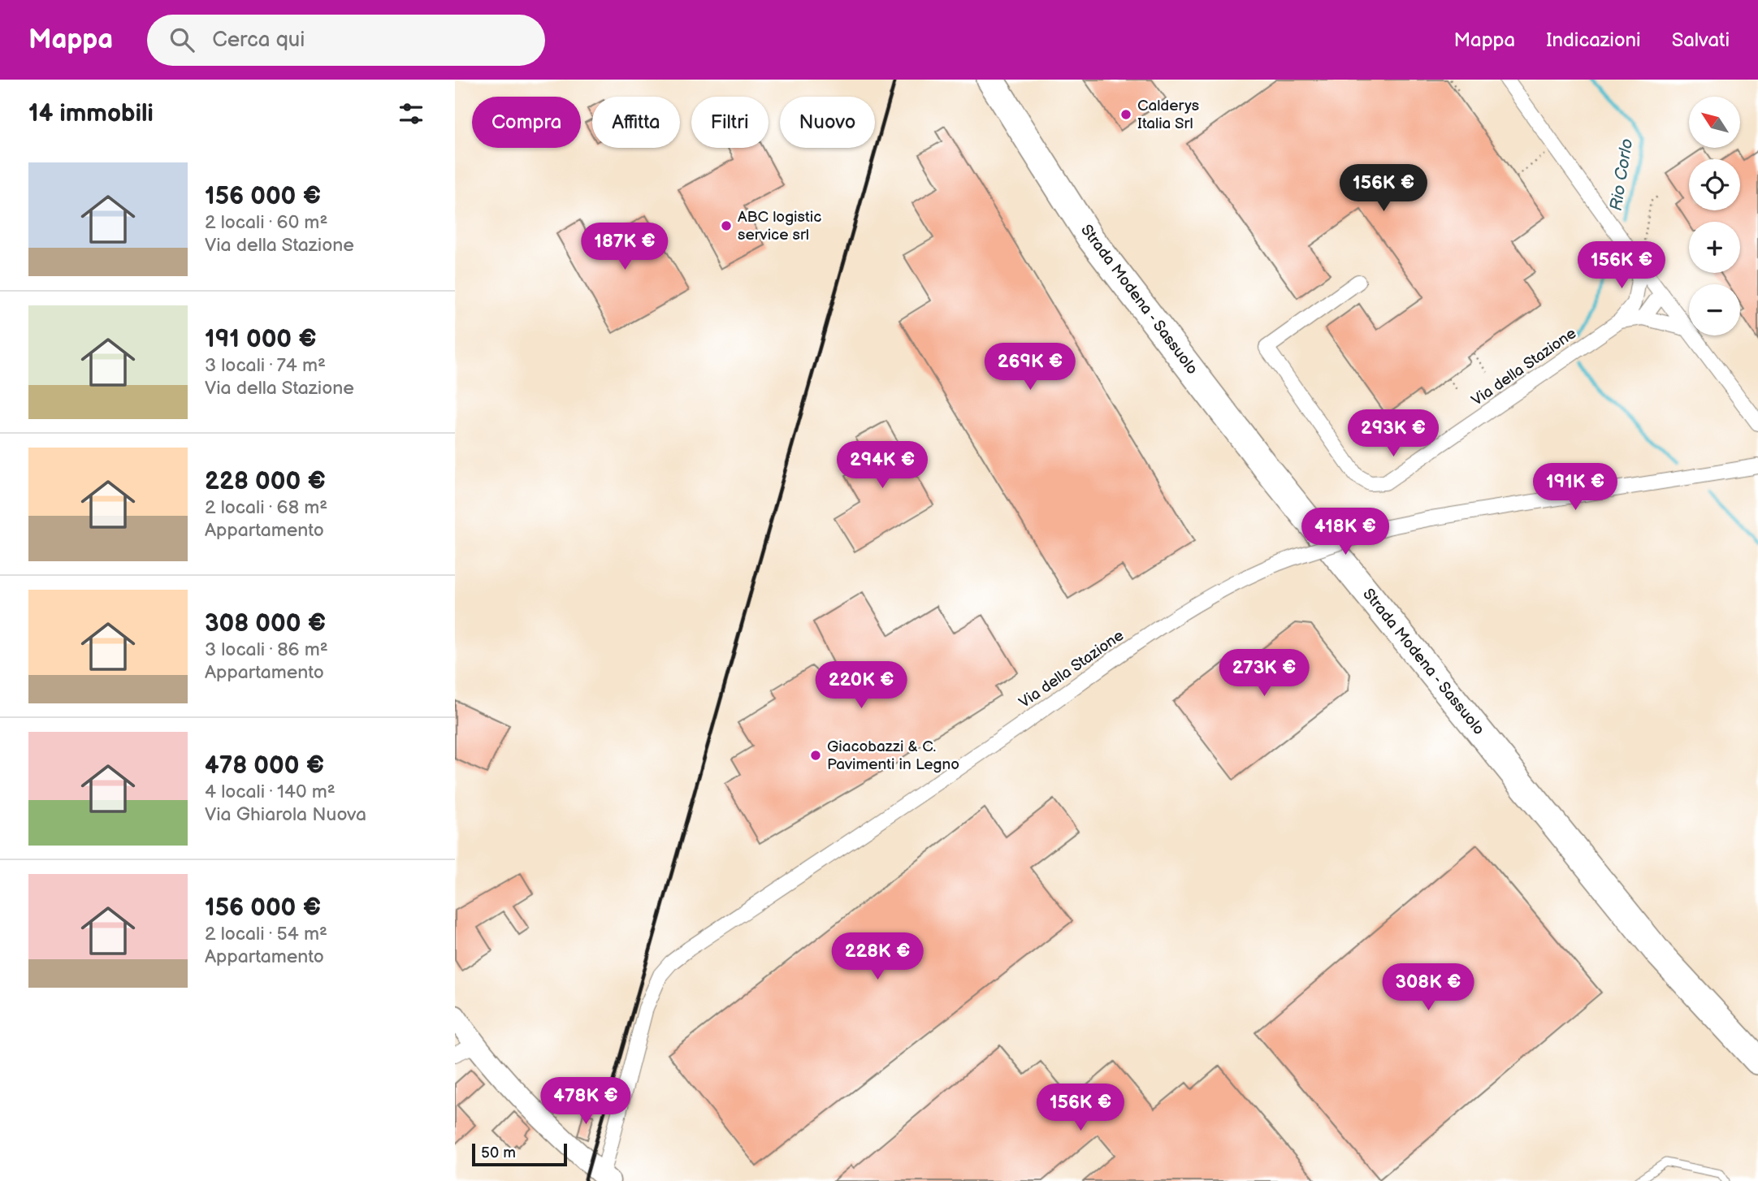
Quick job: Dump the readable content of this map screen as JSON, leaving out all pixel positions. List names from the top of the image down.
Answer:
{
  "streets": {
    "highway": ["Strada Modena - Sassuolo"],
    "street": ["Via della Stazione"]
  },
  "water": ["Rio Corlo"],
  "places": ["Calderys Italia Srl", "ABC logistic service srl", "Giacobazzi & C. Pavimenti in Legno"],
  "scale_bar": "50 m",
  "north": "top left",
  "page": {
    "header": "Mappa",
    "search": "Cerca qui",
    "nav": ["Mappa", "Indicazioni", "Salvati"],
    "heading": "14 immobili",
    "map_buttons": ["+", "−"],
    "chip": [
      "Compra",
      "Affitta",
      "Filtri",
      "Nuovo"
    ],
    "list": [
      {
        "name": "156 000 €",
        "note": "2 locali · 60 m² · Via della Stazione"
      },
      {
        "name": "191 000 €",
        "note": "3 locali · 74 m² · Via della Stazione"
      },
      {
        "name": "228 000 €",
        "note": "2 locali · 68 m² · Appartamento"
      },
      {
        "name": "308 000 €",
        "note": "3 locali · 86 m² · Appartamento"
      },
      {
        "name": "478 000 €",
        "note": "4 locali · 140 m² · Via Ghiarola Nuova"
      },
      {
        "name": "156 000 €",
        "note": "2 locali · 54 m² · Appartamento"
      }
    ],
    "price": [
      "156K €",
      "187K €",
      "156K €",
      "269K €",
      "293K €",
      "294K €",
      "191K €",
      "418K €",
      "273K €",
      "220K €",
      "228K €",
      "308K €",
      "478K €",
      "156K €"
    ],
    "scale": "50 m"
  }
}
